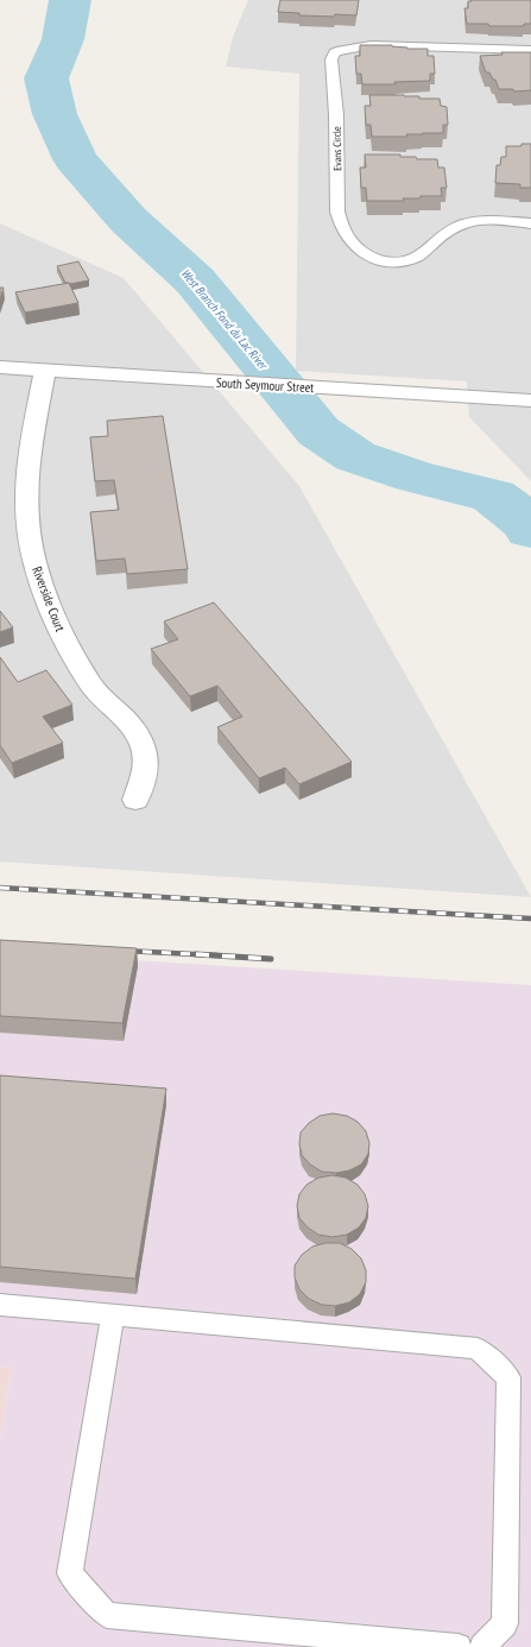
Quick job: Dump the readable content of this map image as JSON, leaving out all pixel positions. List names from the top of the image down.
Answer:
{
  "streets": {
    "street": ["South Seymour Street", "Riverside Court"],
    "lane": ["Evans Circle"]
  },
  "crossings": [
    ["South Seymour Street", "Riverside Court"]
  ],
  "water": ["West Branch Fond du Lac River"]
}
